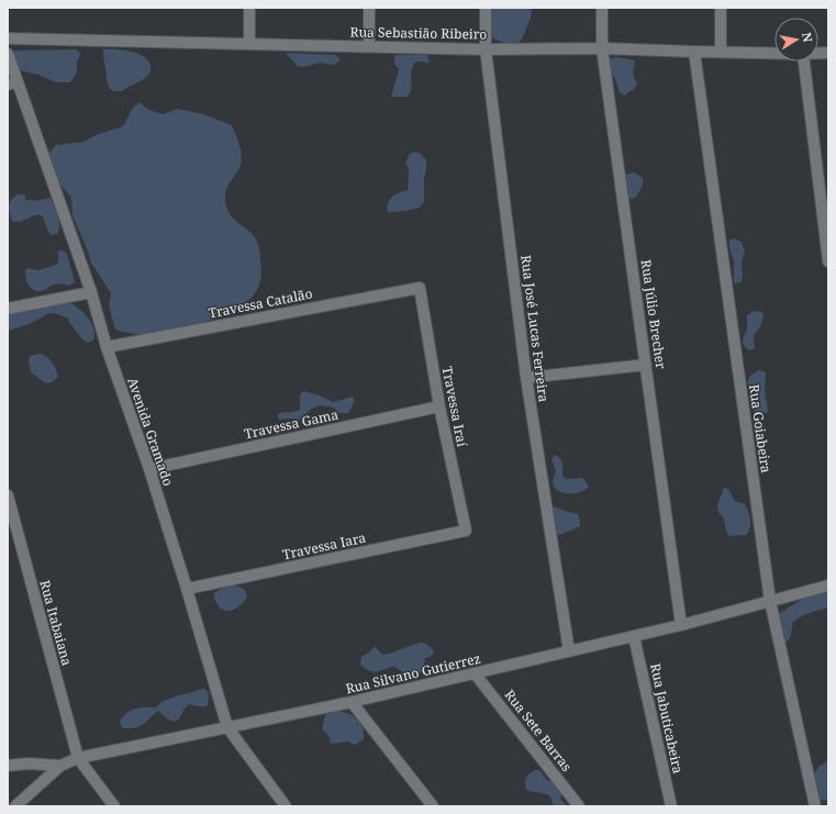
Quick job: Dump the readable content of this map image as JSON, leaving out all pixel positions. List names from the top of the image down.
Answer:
{
  "streets": {
    "street": [
      "Rua Sebastião Ribeiro",
      "Travessa Catalão",
      "Rua Júlio Brecher",
      "Rua José Lucas Ferreira",
      "Travessa Iraí",
      "Travessa Gama",
      "Rua Goiabeira",
      "Avenida Gramado",
      "Travessa Iara",
      "Rua Itabaiana",
      "Rua Silvano Gutierrez",
      "Rua Jabuticabeira",
      "Rua Sete Barras"
    ]
  },
  "crossings": [
    ["Rua Sebastião Ribeiro", "Rua Júlio Brecher"],
    ["Rua Sebastião Ribeiro", "Rua José Lucas Ferreira"],
    ["Rua Sebastião Ribeiro", "Rua Goiabeira"],
    ["Travessa Catalão", "Travessa Iraí"],
    ["Travessa Catalão", "Avenida Gramado"],
    ["Rua Júlio Brecher", "Rua Silvano Gutierrez"],
    ["Rua José Lucas Ferreira", "Rua Silvano Gutierrez"],
    ["Travessa Iraí", "Travessa Gama"],
    ["Travessa Iraí", "Travessa Iara"],
    ["Travessa Gama", "Avenida Gramado"],
    ["Rua Goiabeira", "Rua Silvano Gutierrez"],
    ["Avenida Gramado", "Travessa Iara"],
    ["Avenida Gramado", "Rua Silvano Gutierrez"],
    ["Rua Itabaiana", "Rua Silvano Gutierrez"],
    ["Rua Silvano Gutierrez", "Rua Jabuticabeira"],
    ["Rua Silvano Gutierrez", "Rua Sete Barras"]
  ],
  "north": "right"
}
